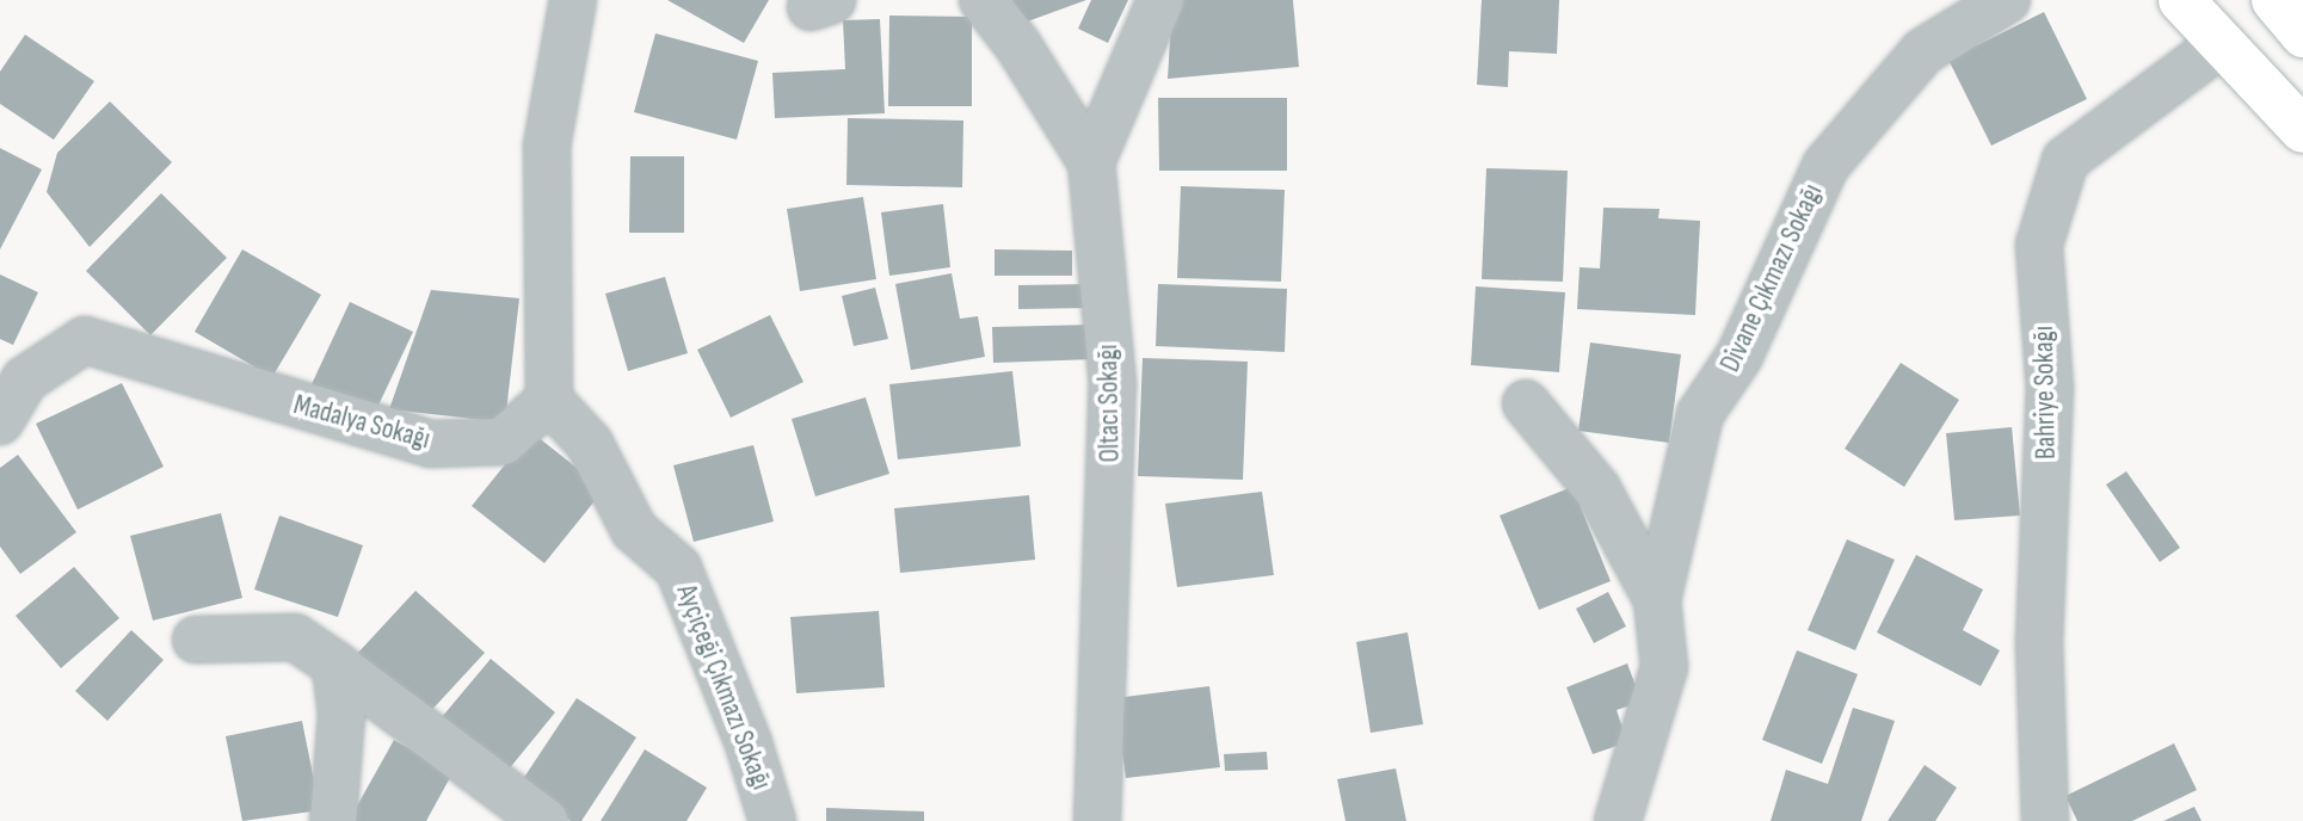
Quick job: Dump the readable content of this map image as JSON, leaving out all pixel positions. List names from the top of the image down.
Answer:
{
  "streets": {
    "street": [
      "Divane Çıkmazı Sokağı",
      "Bahriye Sokağı",
      "Oltacı Sokağı",
      "Madalya Sokağı",
      "Ayçiçeği Çıkmazı Sokağı"
    ]
  },
  "crossings": [
    ["Madalya Sokağı", "Ayçiçeği Çıkmazı Sokağı"]
  ]
}
